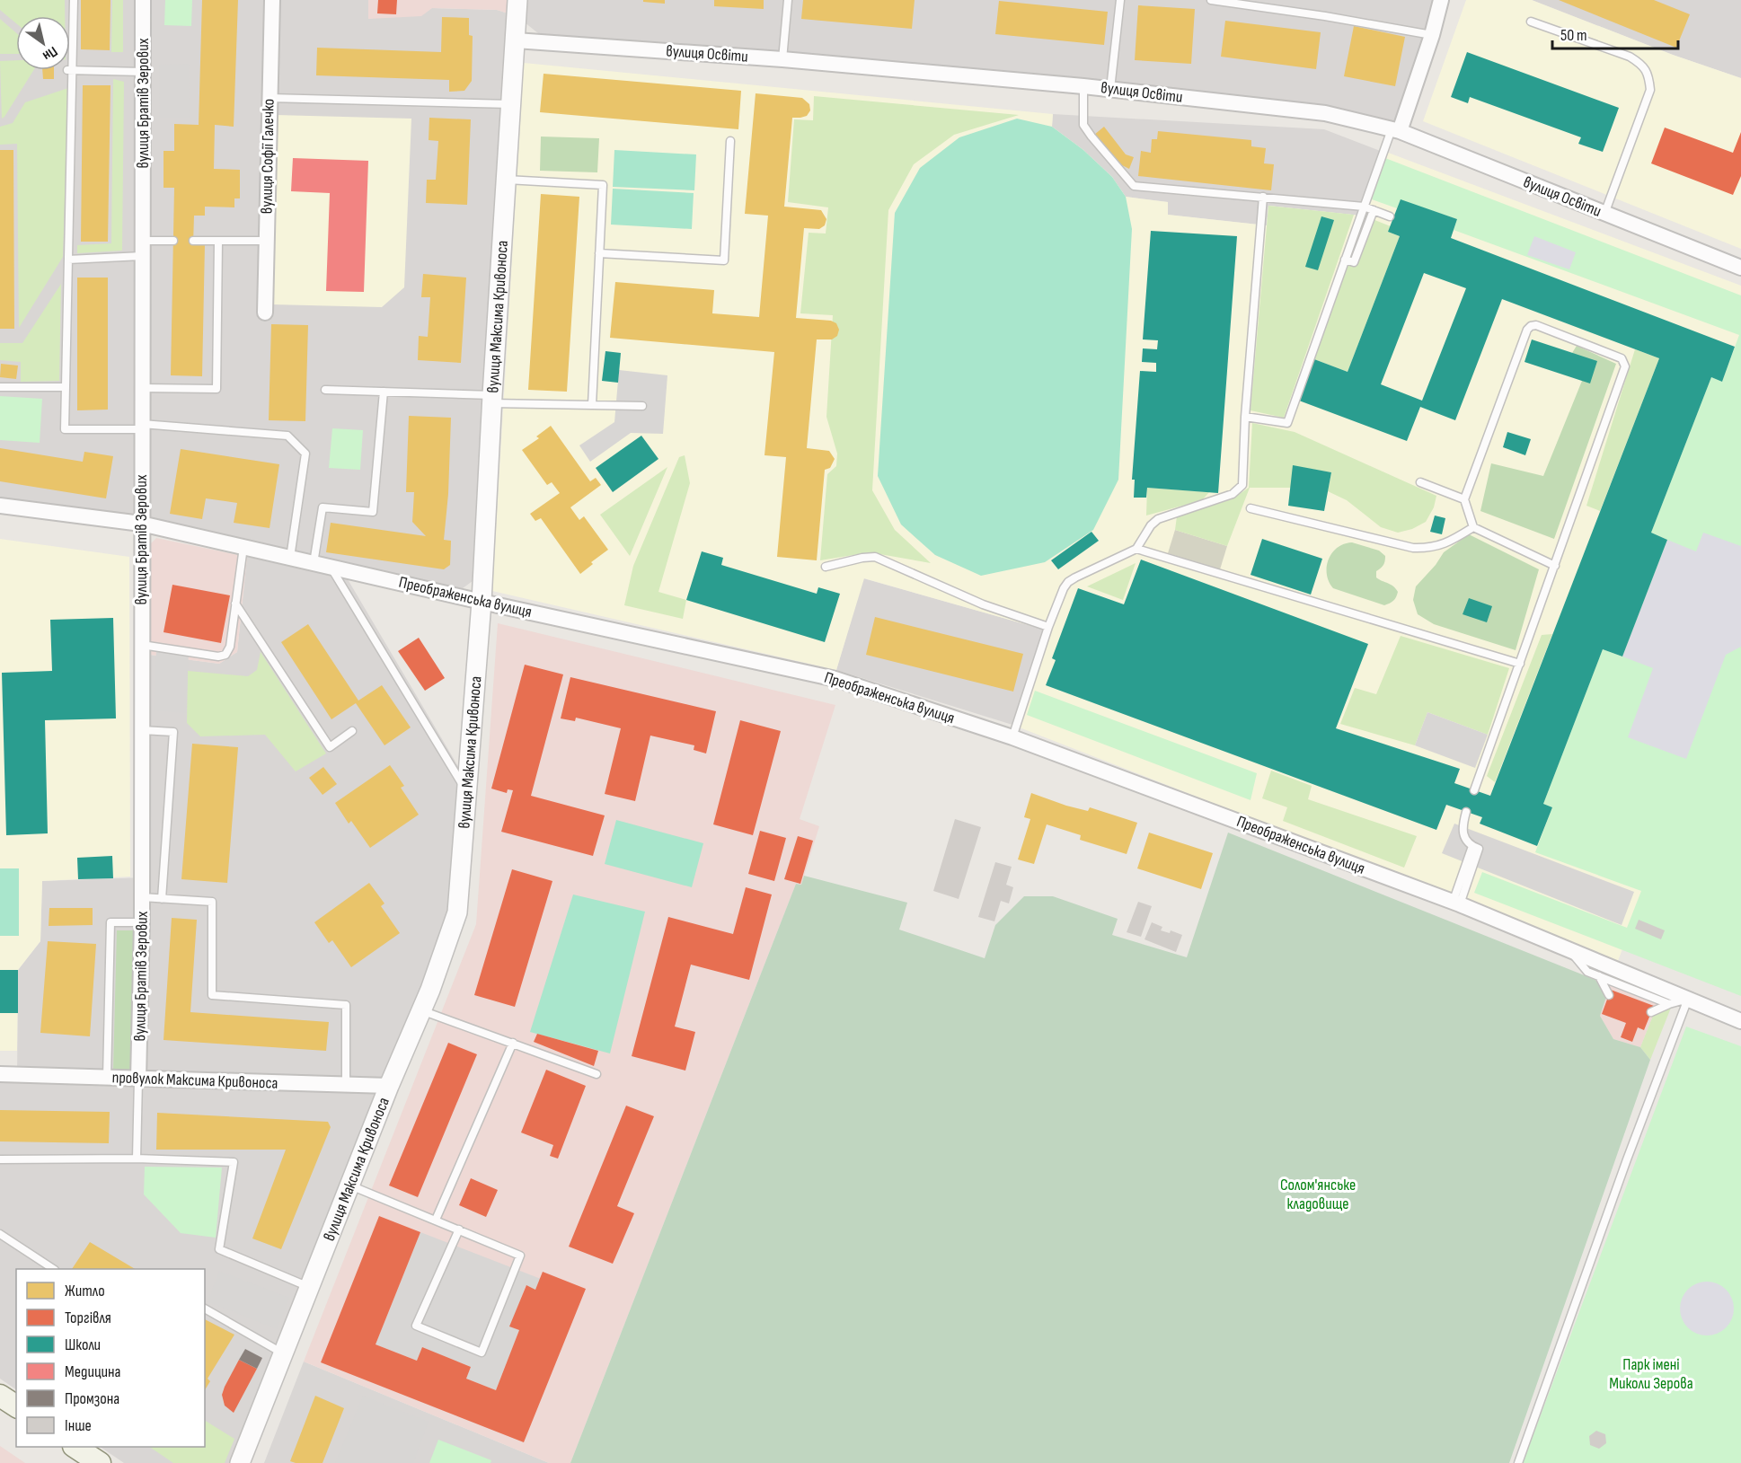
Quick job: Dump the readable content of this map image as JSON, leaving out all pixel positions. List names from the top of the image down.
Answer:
{
  "streets": {
    "street": [
      "вулиця Освіти",
      "вулиця Братів Зерових",
      "вулиця Софії Галечко",
      "вулиця Максима Кривоноса",
      "Преображенська вулиця",
      "провулок Максима Кривоноса"
    ]
  },
  "crossings": [
    ["вулиця Освіти", "вулиця Максима Кривоноса"],
    ["вулиця Братів Зерових", "Преображенська вулиця"],
    ["вулиця Братів Зерових", "провулок Максима Кривоноса"],
    ["вулиця Максима Кривоноса", "Преображенська вулиця"],
    ["вулиця Максима Кривоноса", "провулок Максима Кривоноса"]
  ],
  "parks": ["Солом'янське кладовище", "Парк імені Миколи Зерова"],
  "legend": [
    "Житло",
    "Торгівля",
    "Школи",
    "Медицина",
    "Промзона",
    "Інше"
  ],
  "scale_bar": "50 m",
  "north": "bottom right"
}
